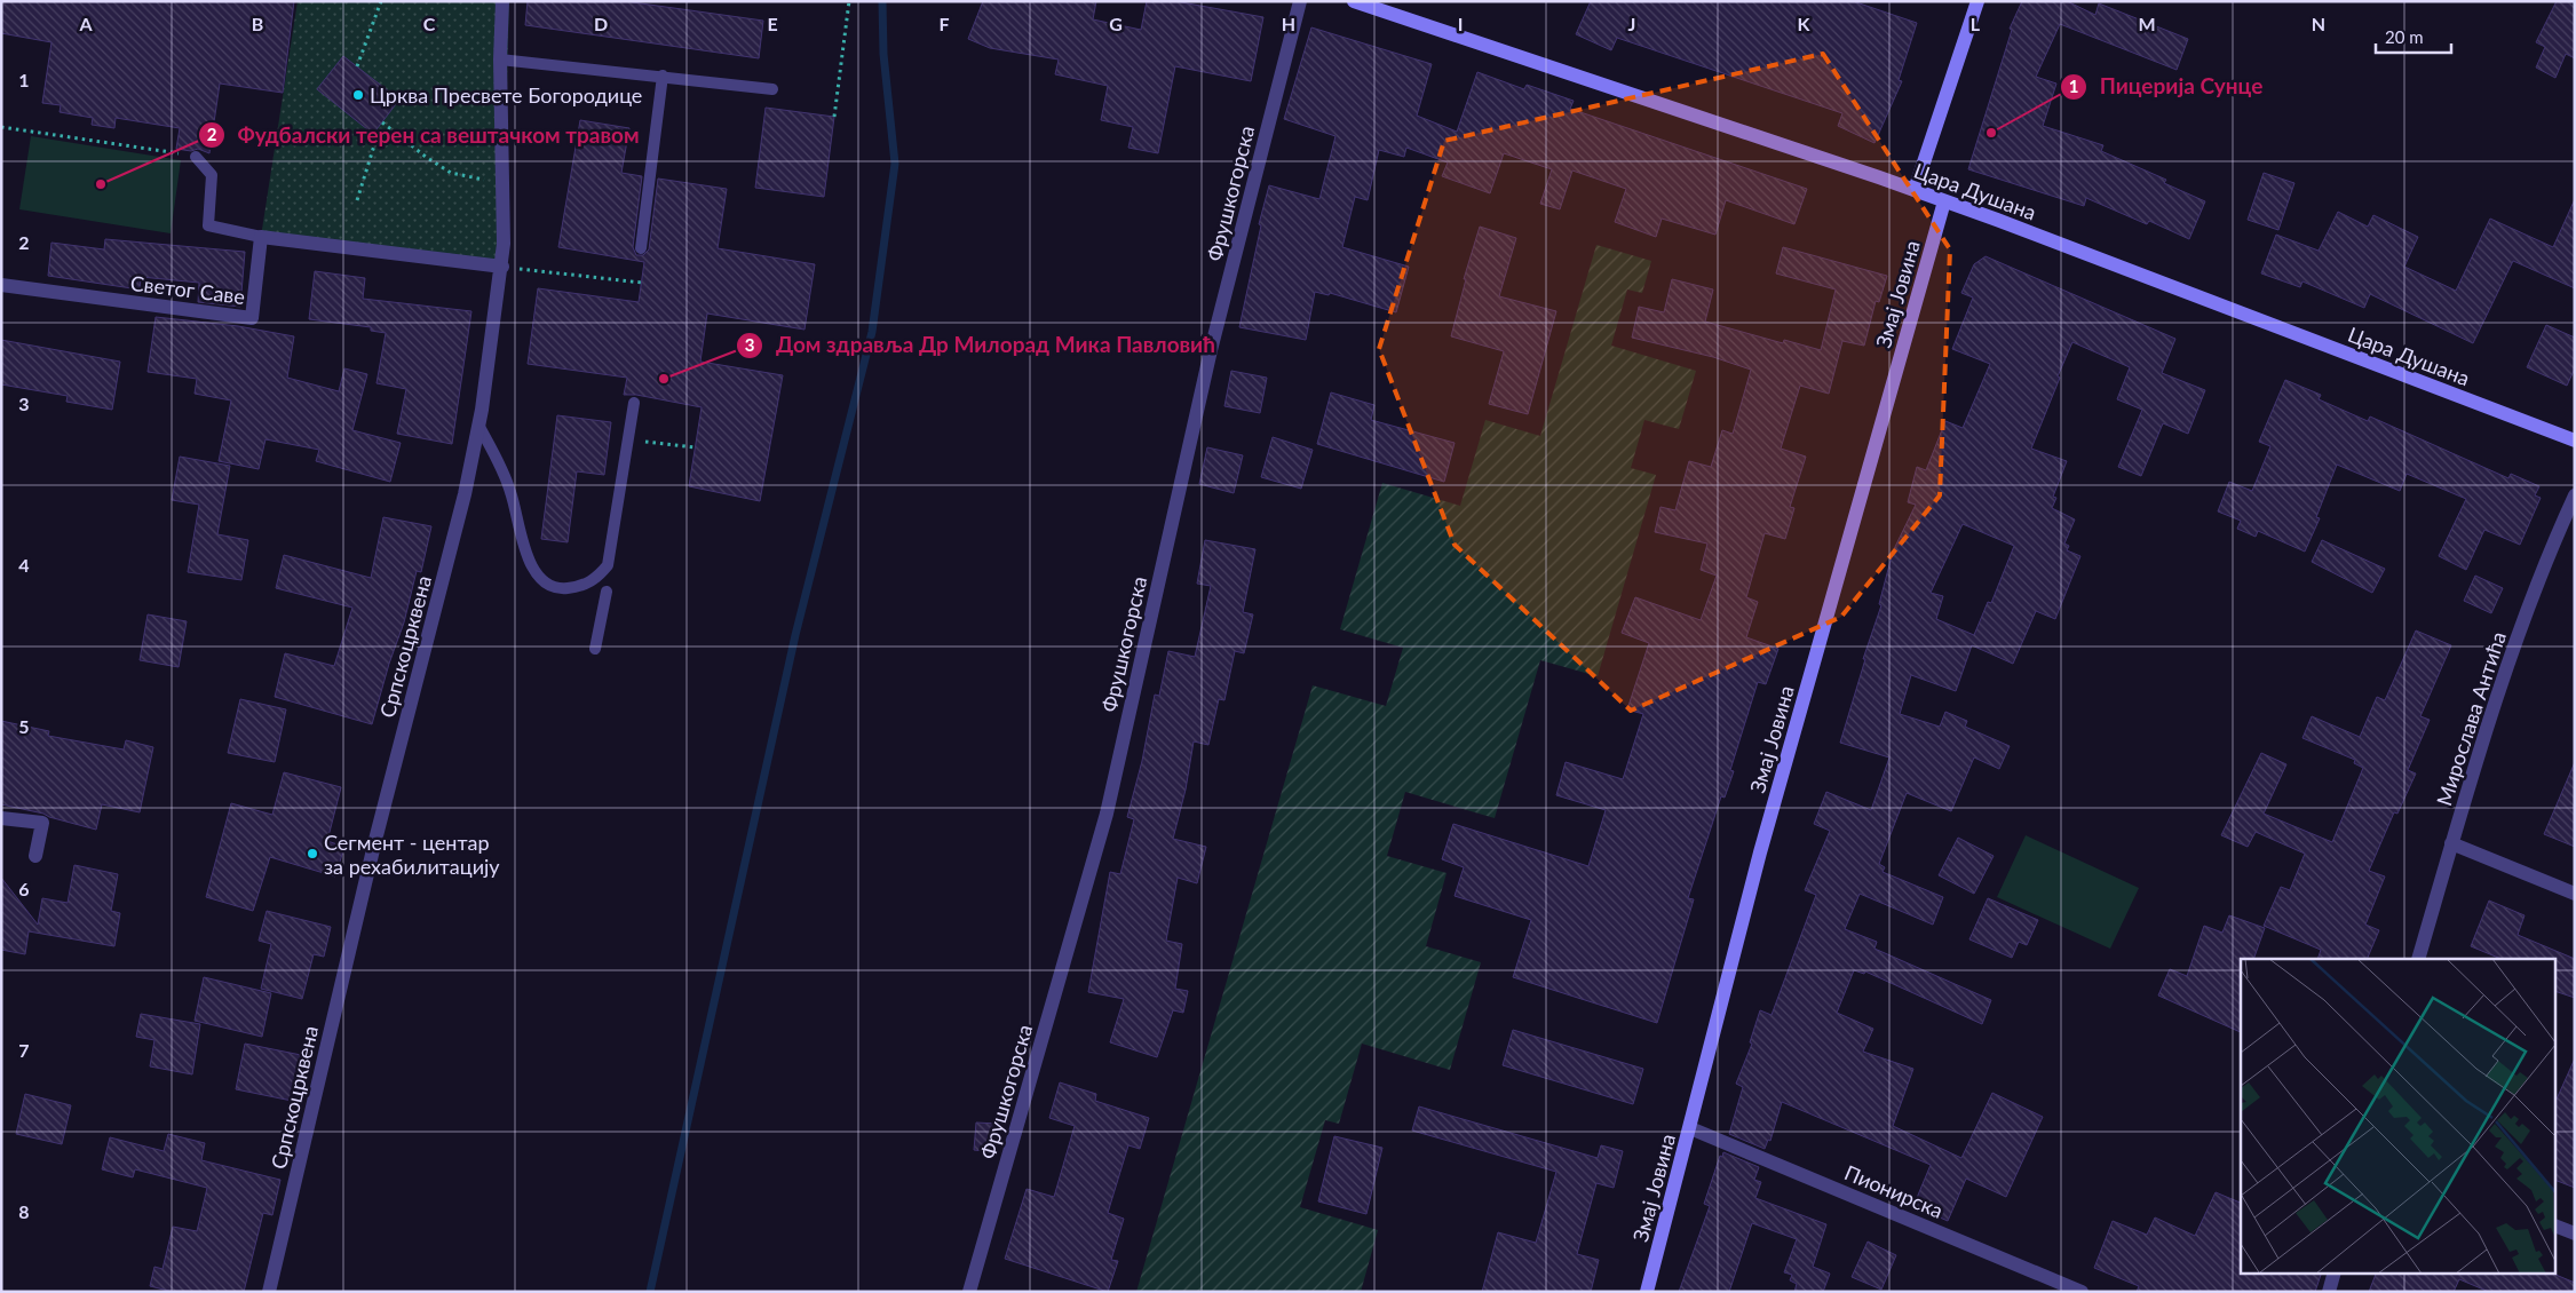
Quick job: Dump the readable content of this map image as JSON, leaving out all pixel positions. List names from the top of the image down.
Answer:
{
  "streets": {
    "street": [
      "Цара Душана",
      "Фрушкогорска",
      "Светог Саве",
      "Змај Јовина",
      "Српскоцрквена",
      "Мирослава Антића",
      "Пионирска"
    ]
  },
  "crossings": [
    ["Цара Душана", "Змај Јовина"],
    ["Змај Јовина", "Пионирска"]
  ],
  "places": [
    "Црква Пресвете Богородице",
    "Пицерија Сунце",
    "Фудбалски терен са вештачком травом",
    "Дом здравља Др Милорад Мика Павловић",
    "Сегмент - центар за рехабилитацију"
  ],
  "scale_bar": "20 m",
  "grid": {
    "columns": [
      "A",
      "B",
      "C",
      "D",
      "E",
      "F",
      "G",
      "H",
      "I",
      "J",
      "K",
      "L",
      "M",
      "N"
    ],
    "rows": [
      "1",
      "2",
      "3",
      "4",
      "5",
      "6",
      "7",
      "8"
    ]
  }
}
